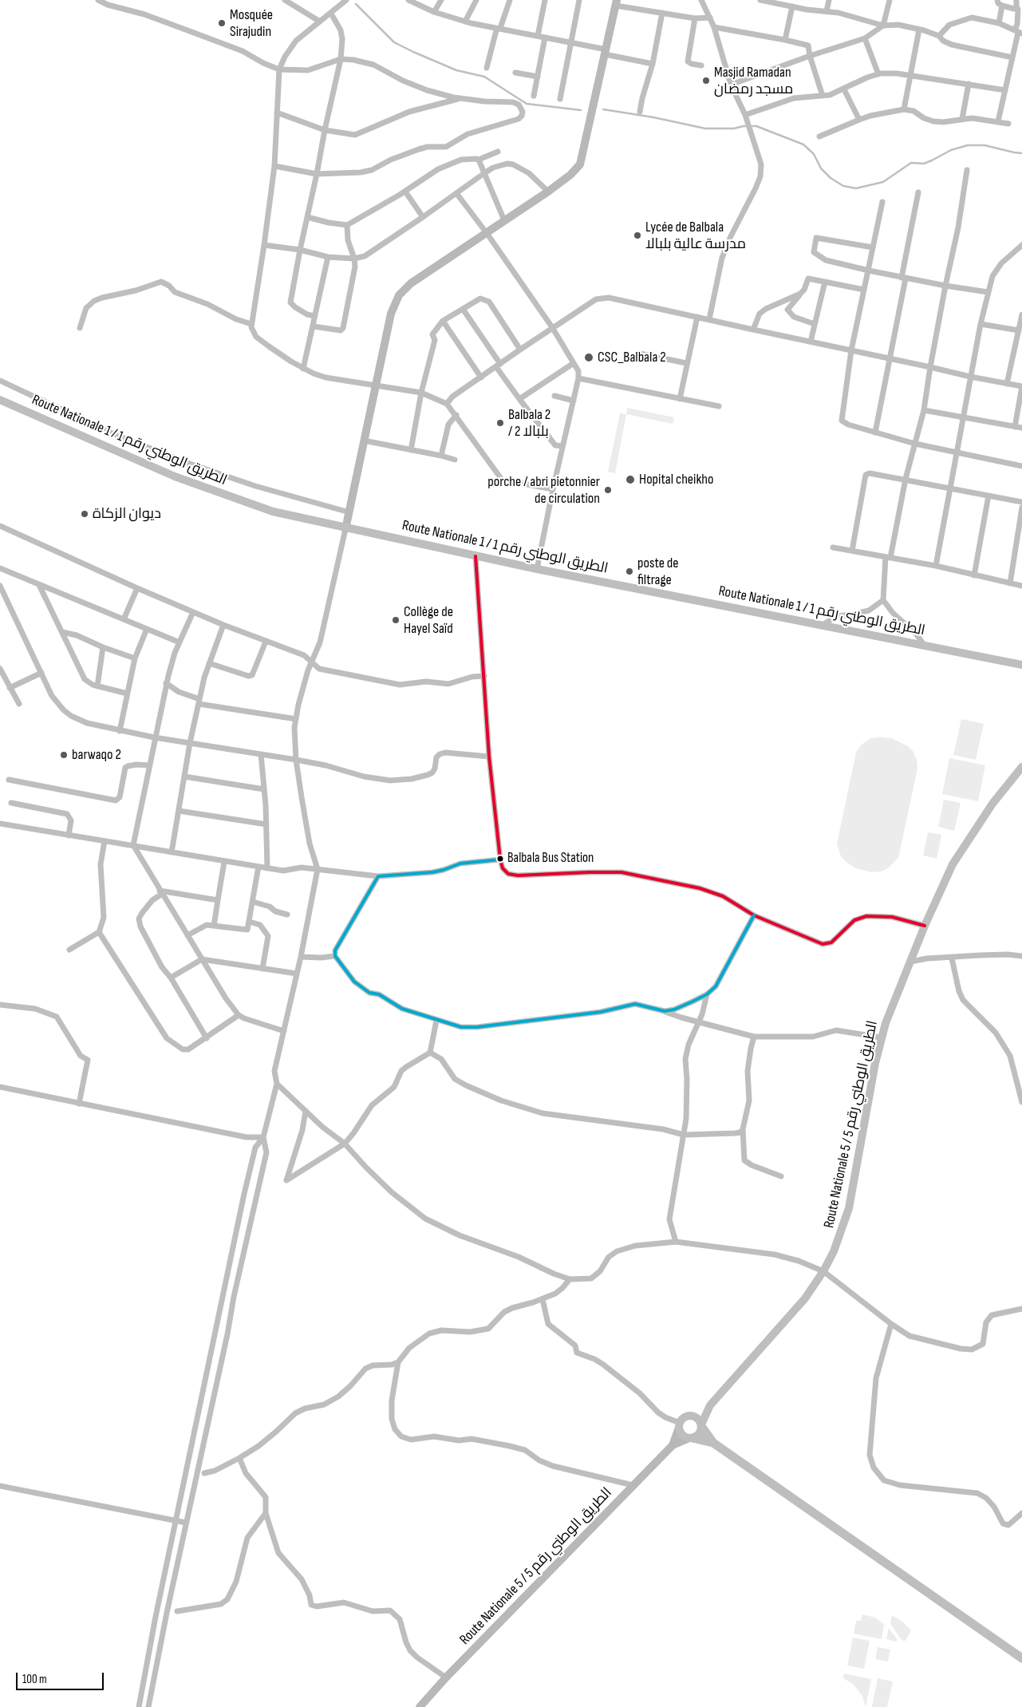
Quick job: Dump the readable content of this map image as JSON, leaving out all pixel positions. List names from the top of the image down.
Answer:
{
  "streets": {
    "main road": ["Route Nationale 1 / الطريق الوطني رقم 1", "Route Nationale 5 / الطريق الوطني رقم 5"]
  },
  "places": [
    "Mosquée Sirajudin",
    "Masjid Ramadan مسجد رمضان",
    "Lycée de Balbala مدرسة عالية بلبالا",
    "CSC_Balbala 2",
    "Balbala 2 / بلبالا 2",
    "Hopital cheikho",
    "porche / abri pietonnier de circulation",
    "ديوان الزكاة",
    "poste de filtrage",
    "Collège de Hayel Saïd",
    "barwaqo 2",
    "Balbala Bus Station"
  ],
  "scale_bar": "100 m"
}
